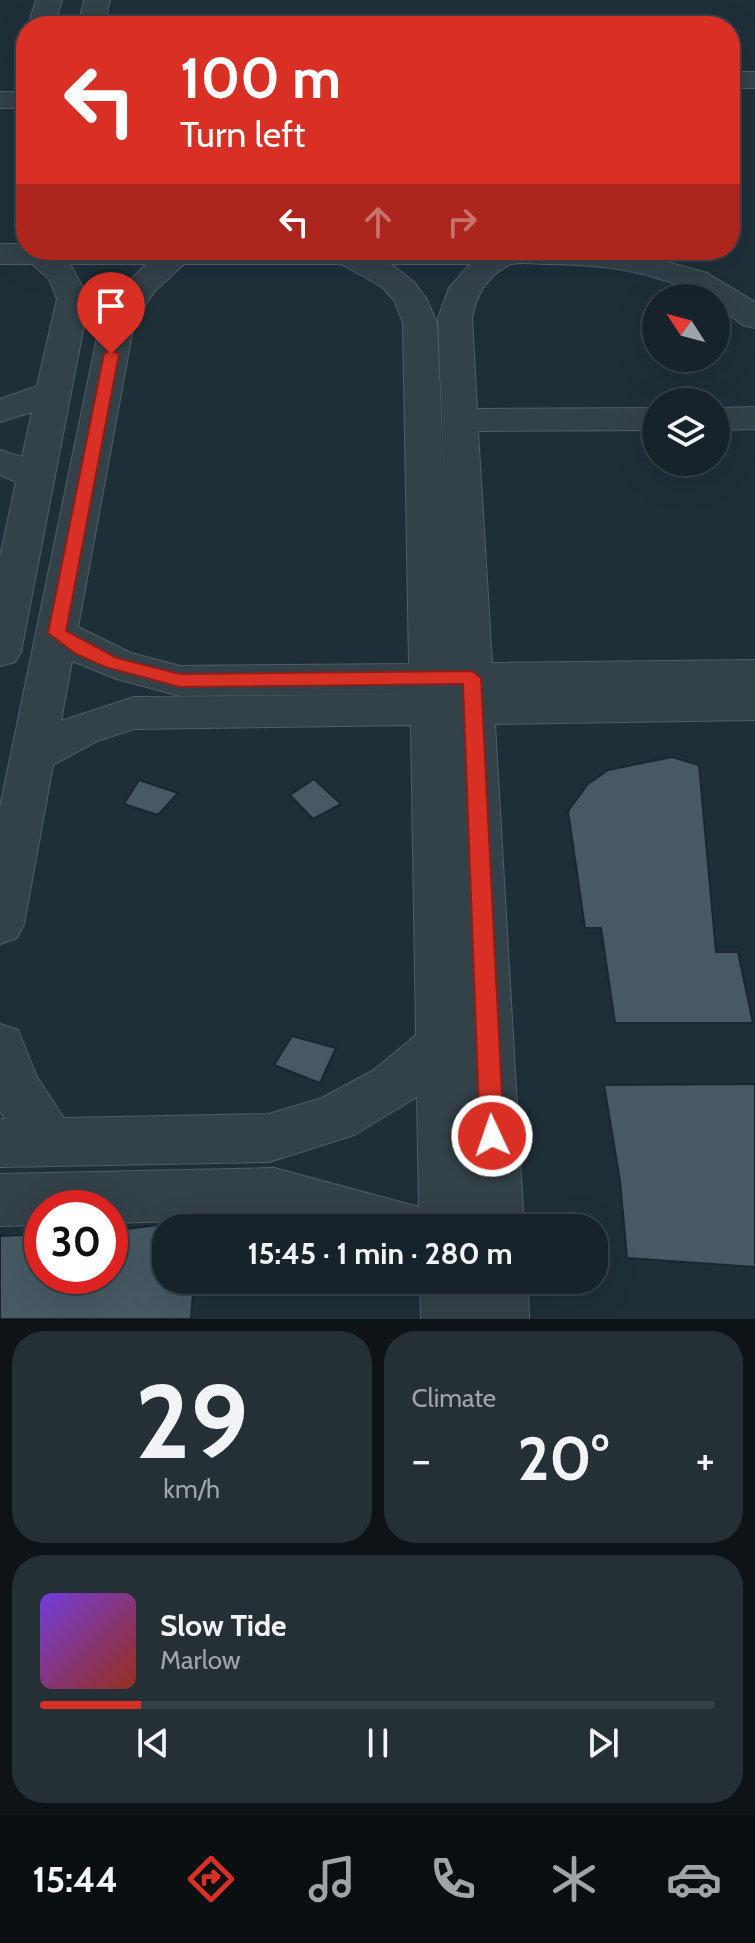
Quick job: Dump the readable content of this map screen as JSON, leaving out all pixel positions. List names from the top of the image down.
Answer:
{
  "north": "top left",
  "page": {
    "turn": ["100 m", "Turn left"],
    "limit": "30",
    "trip": "15:45 · 1 min · 280 m",
    "tile": [
      ["29", "km/h"],
      "Climate"
    ],
    "heat": ["−", "20°", "+"],
    "song": ["Slow Tide", "Marlow"],
    "tabs": "15:44"
  }
}
